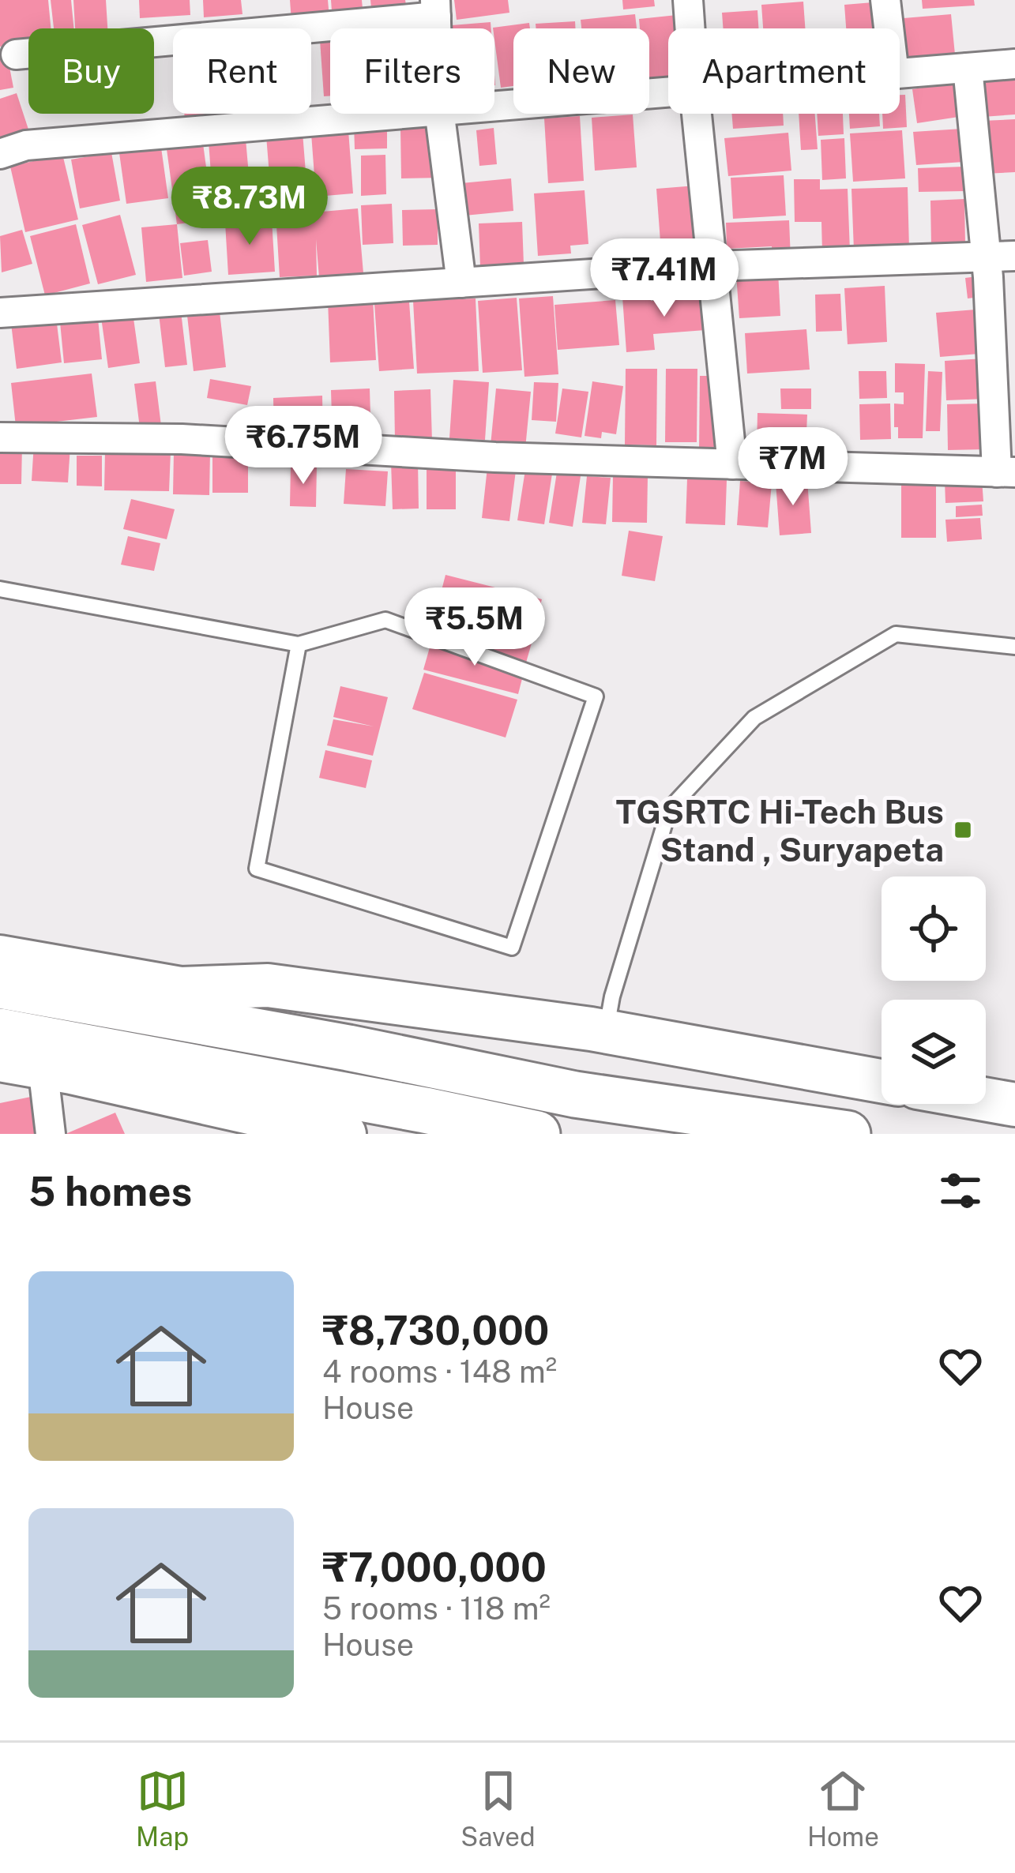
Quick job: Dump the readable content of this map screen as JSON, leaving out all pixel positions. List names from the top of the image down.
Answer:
{
  "places": {
    "transit": ["TGSRTC Hi-Tech Bus Stand , Suryapeta"]
  },
  "page": {
    "chip": [
      "Buy",
      "Rent",
      "Filters",
      "New",
      "Apartment"
    ],
    "price": [
      "₹8.73M",
      "₹7.41M",
      "₹6.75M",
      "₹7M",
      "₹5.5M"
    ],
    "heading": "5 homes",
    "list": [
      {
        "name": "₹8,730,000",
        "note": "4 rooms · 148 m² · House"
      },
      {
        "name": "₹7,000,000",
        "note": "5 rooms · 118 m² · House"
      }
    ],
    "tabs": ["Map", "Saved", "Home"]
  }
}
